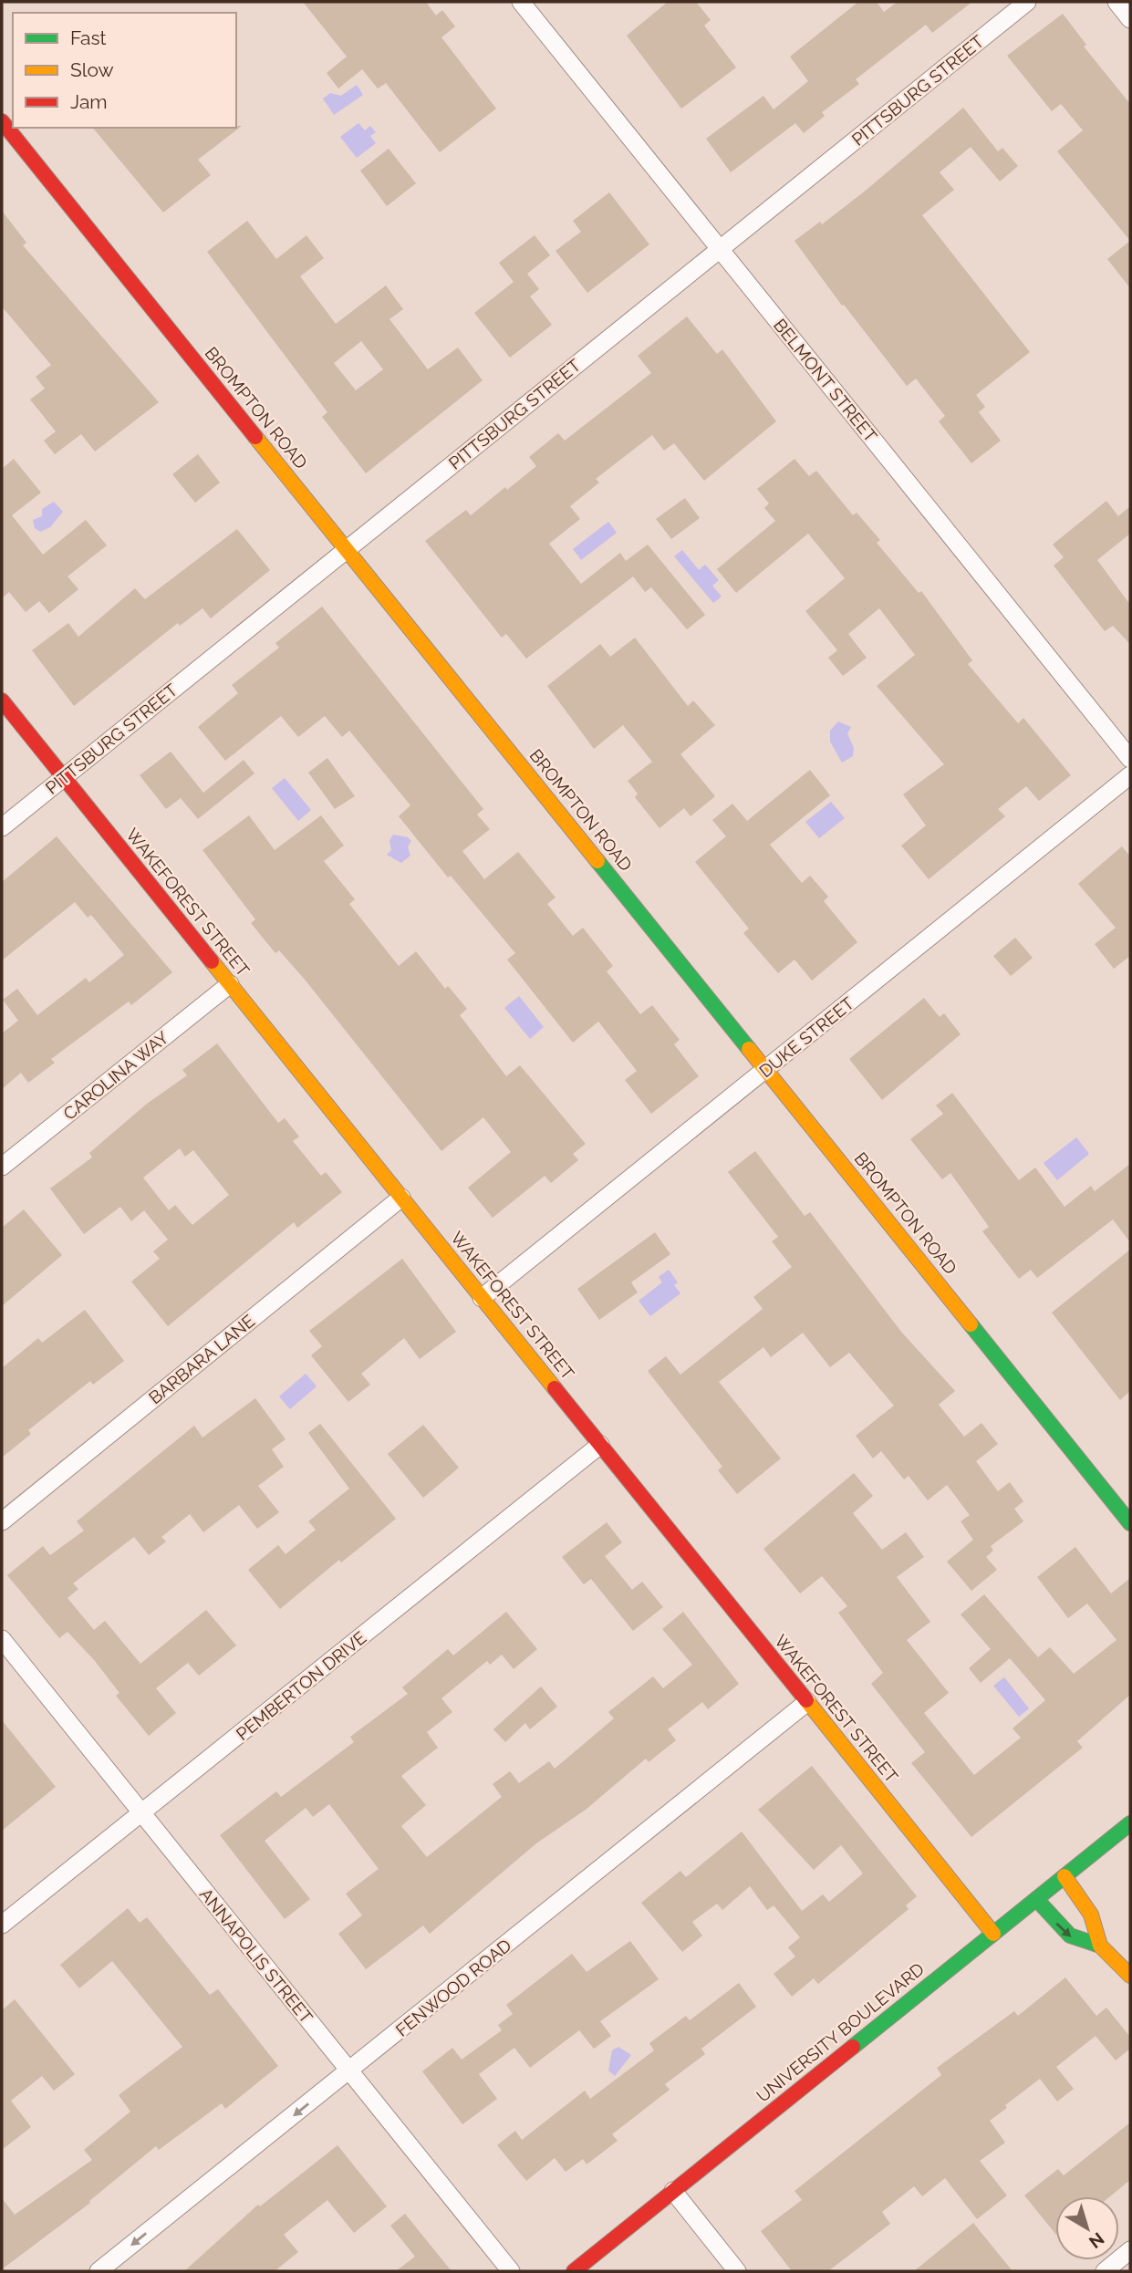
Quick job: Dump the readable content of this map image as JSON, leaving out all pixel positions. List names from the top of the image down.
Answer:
{
  "streets": {
    "street": [
      "PITTSBURG STREET",
      "BELMONT STREET",
      "BROMPTON ROAD",
      "WAKEFOREST STREET",
      "DUKE STREET",
      "CAROLINA WAY",
      "BARBARA LANE",
      "PEMBERTON DRIVE",
      "ANNAPOLIS STREET",
      "FENWOOD ROAD",
      "UNIVERSITY BOULEVARD"
    ]
  },
  "crossings": [
    ["PITTSBURG STREET", "BELMONT STREET"],
    ["PITTSBURG STREET", "BROMPTON ROAD"],
    ["PITTSBURG STREET", "WAKEFOREST STREET"],
    ["BROMPTON ROAD", "DUKE STREET"],
    ["WAKEFOREST STREET", "DUKE STREET"],
    ["WAKEFOREST STREET", "CAROLINA WAY"],
    ["WAKEFOREST STREET", "BARBARA LANE"],
    ["WAKEFOREST STREET", "PEMBERTON DRIVE"],
    ["WAKEFOREST STREET", "FENWOOD ROAD"],
    ["WAKEFOREST STREET", "UNIVERSITY BOULEVARD"],
    ["PEMBERTON DRIVE", "ANNAPOLIS STREET"],
    ["ANNAPOLIS STREET", "FENWOOD ROAD"]
  ],
  "one_way": ["FENWOOD ROAD"],
  "legend": ["Fast", "Slow", "Jam"],
  "north": "bottom right"
}
